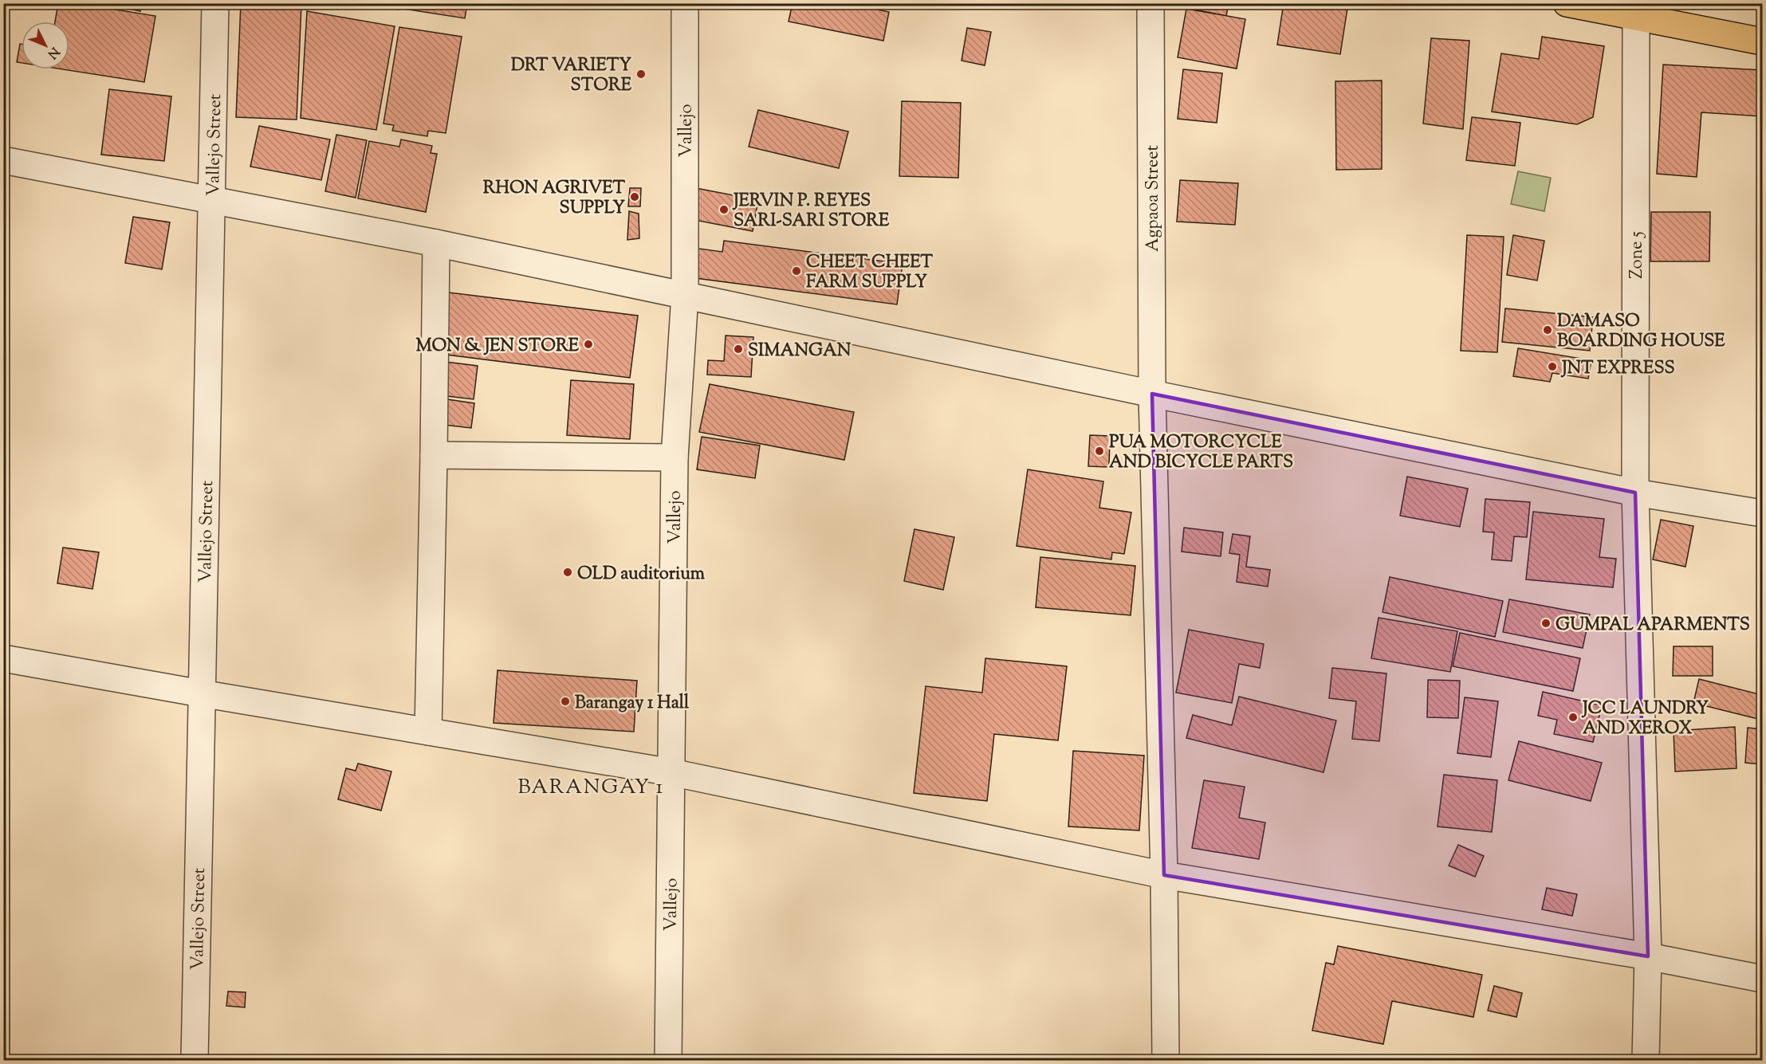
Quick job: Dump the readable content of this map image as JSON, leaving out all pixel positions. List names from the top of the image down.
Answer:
{
  "streets": {
    "street": [
      "Vallejo",
      "Vallejo Street",
      "Agpaoa Street",
      "Zone 5"
    ]
  },
  "districts": ["BARANGAY 1"],
  "places": [
    "DRT VARIETY STORE",
    "RHON AGRIVET SUPPLY",
    "JERVIN P. REYES SARI-SARI STORE",
    "CHEET CHEET FARM SUPPLY",
    "DAMASO BOARDING HOUSE",
    "MON & JEN STORE",
    "SIMANGAN",
    "JNT EXPRESS",
    "PUA MOTORCYCLE AND BICYCLE PARTS",
    "OLD auditorium",
    "GUMPAL APARMENTS",
    "Barangay 1 Hall",
    "JCC LAUNDRY AND XEROX"
  ],
  "north": "bottom right"
}
